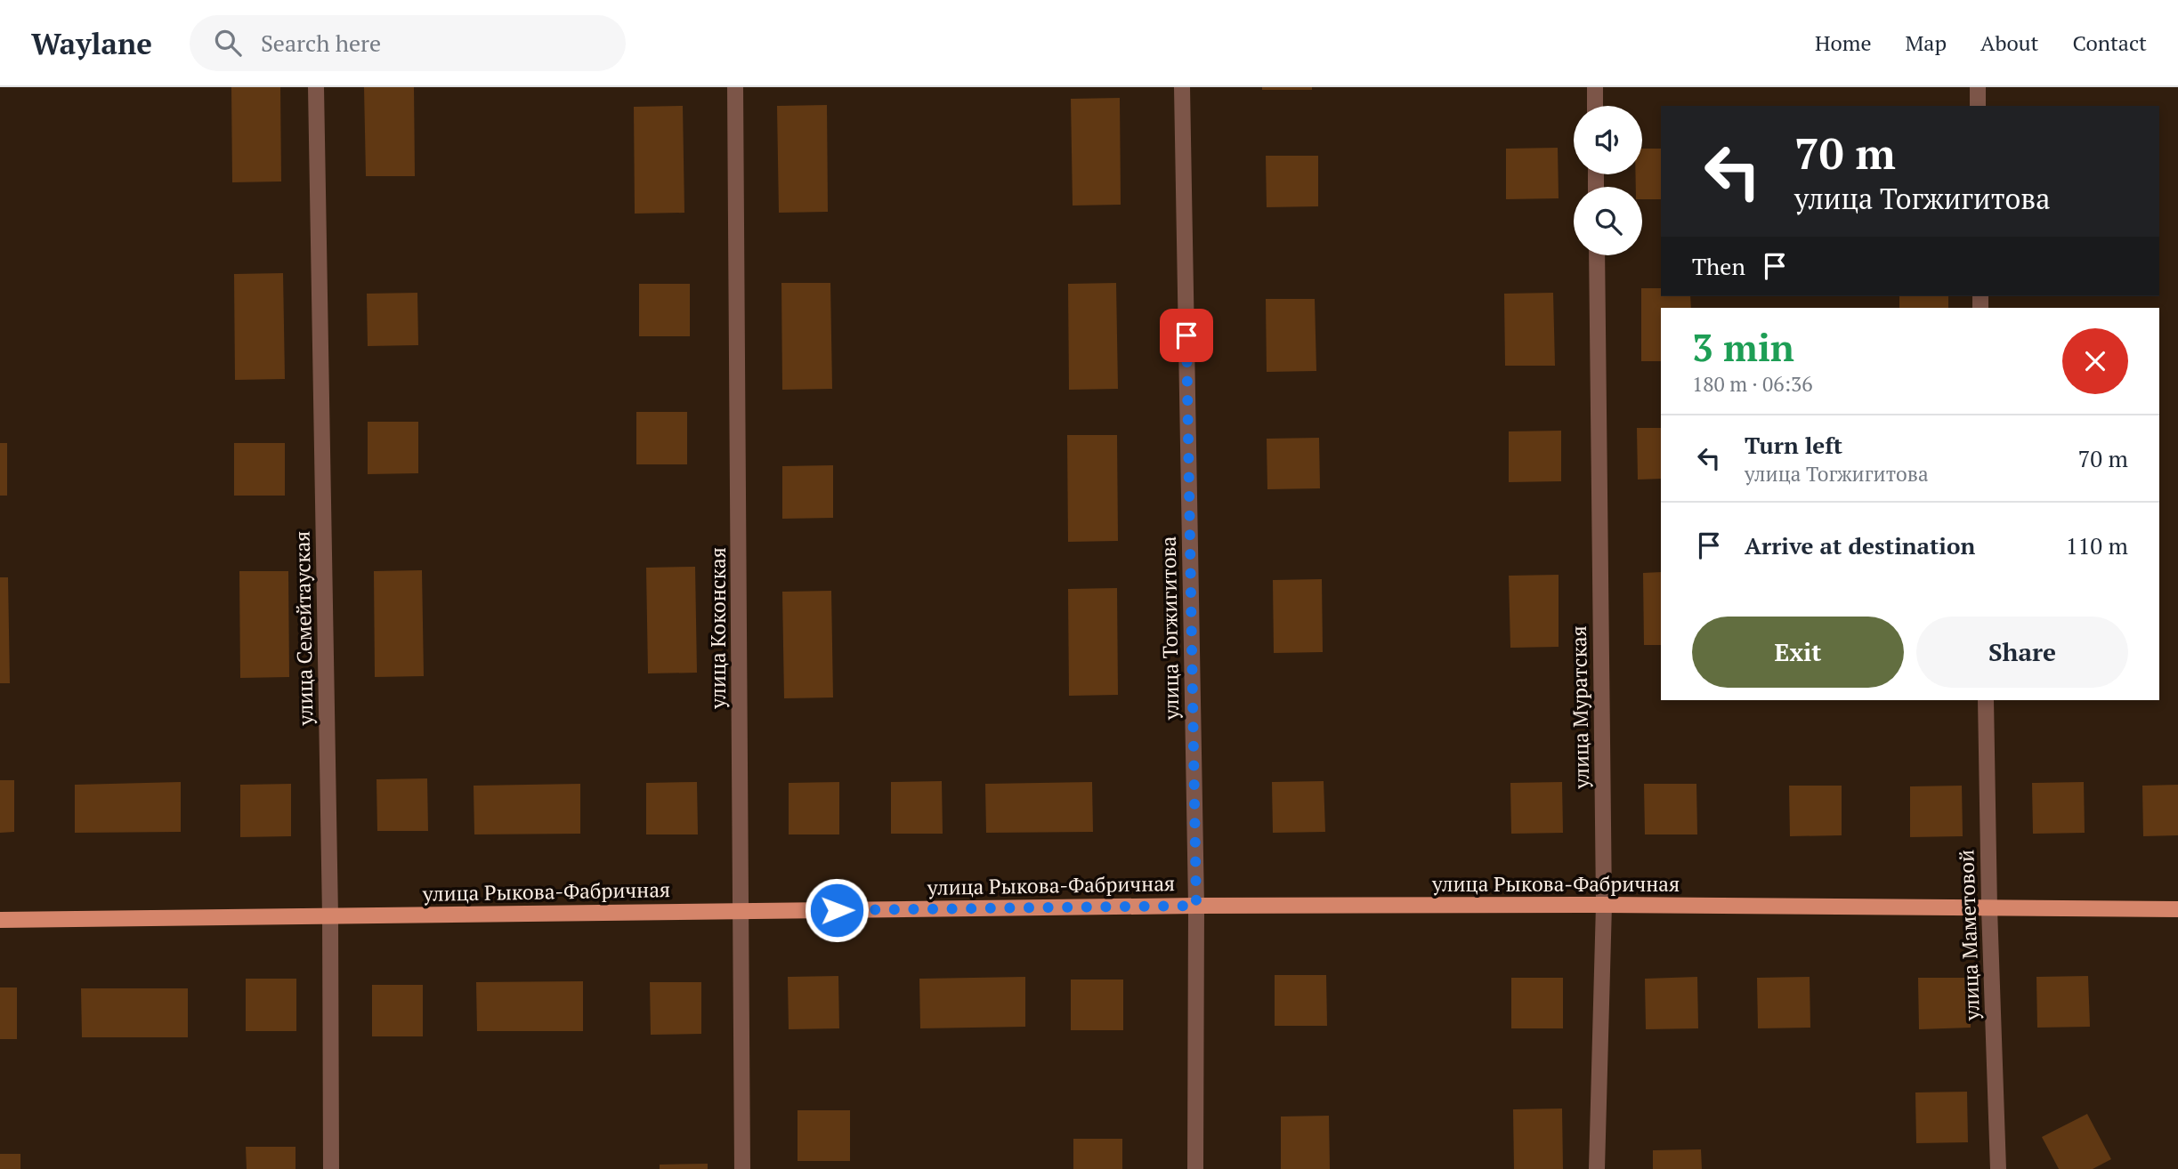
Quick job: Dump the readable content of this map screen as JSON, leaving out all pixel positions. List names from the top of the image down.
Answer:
{
  "streets": {
    "main road": ["улица Рыкова-Фабричная"],
    "street": [
      "улица Семейтауская",
      "улица Коконская",
      "улица Тогжигитова",
      "улица Муратская",
      "улица Маметовой"
    ]
  },
  "crossings": [
    ["улица Семейтауская", "улица Рыкова-Фабричная"],
    ["улица Коконская", "улица Рыкова-Фабричная"],
    ["улица Тогжигитова", "улица Рыкова-Фабричная"],
    ["улица Муратская", "улица Рыкова-Фабричная"],
    ["улица Рыкова-Фабричная", "улица Маметовой"]
  ],
  "page": {
    "header": "Waylane",
    "search": "Search here",
    "nav": [
      "Home",
      "Map",
      "About",
      "Contact"
    ],
    "turn": ["70 m", "улица Тогжигитова"],
    "then": "Then",
    "heading": ["3 min", "180 m · 06:36"],
    "list": [
      {
        "name": "Turn left",
        "note": "улица Тогжигитова",
        "value": "70 m"
      },
      {
        "name": "Arrive at destination",
        "value": "110 m"
      }
    ],
    "buttons": ["Exit", "Share"]
  }
}
